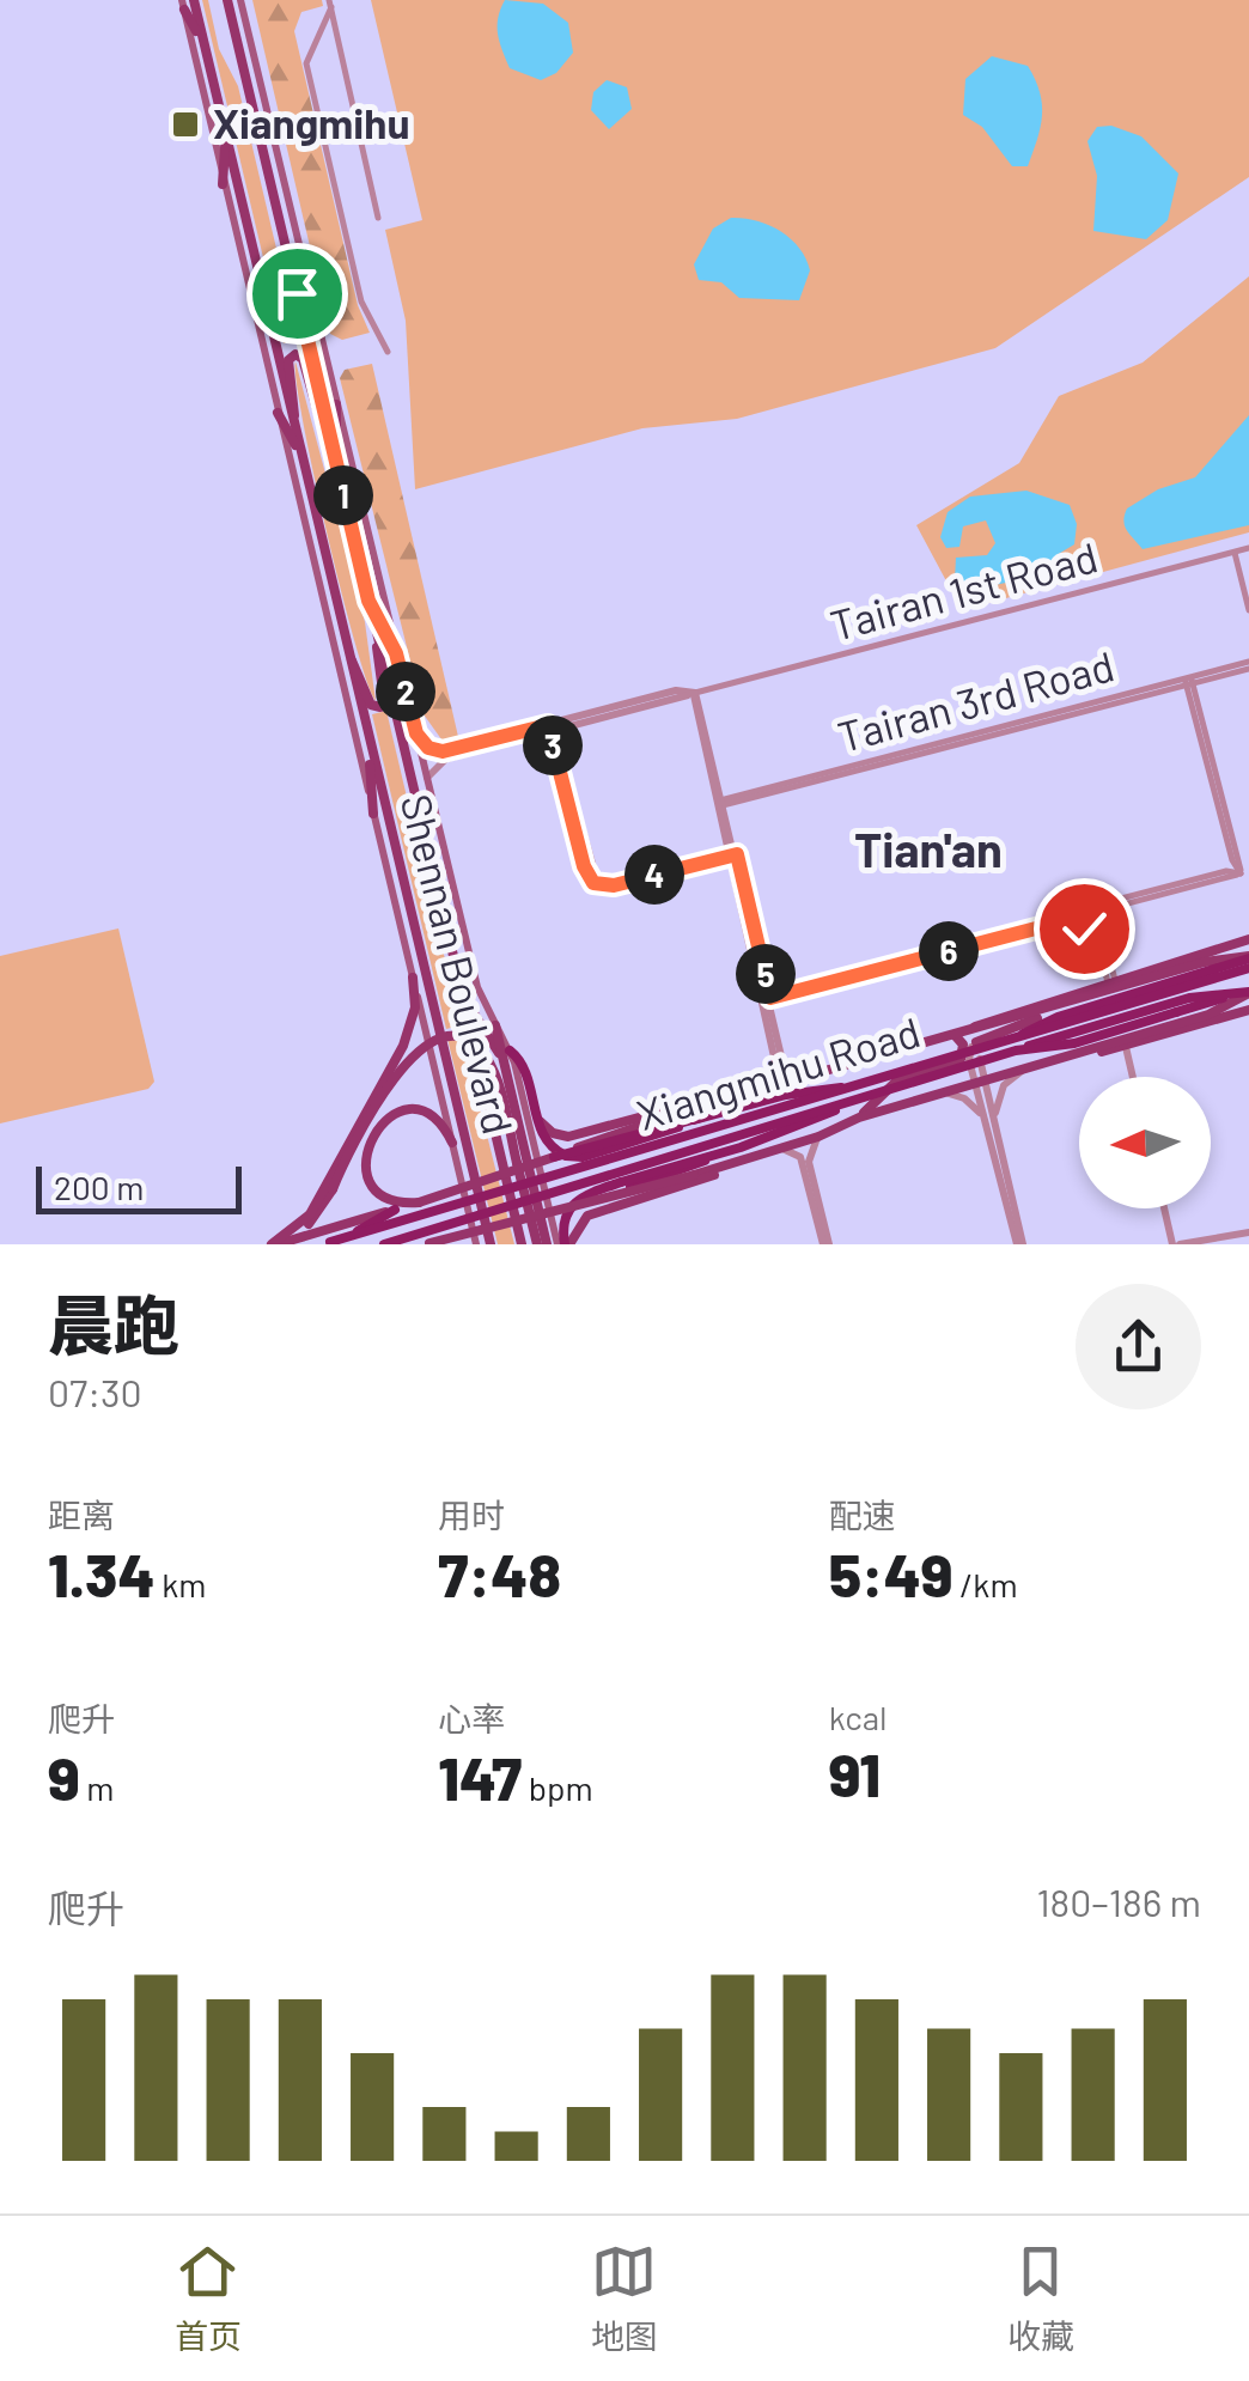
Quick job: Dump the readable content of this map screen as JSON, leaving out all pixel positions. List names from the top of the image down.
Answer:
{
  "streets": {
    "highway": ["Xiangmihu Road"],
    "main road": ["Shennan Boulevard"],
    "street": ["Tairan 1st Road", "Tairan 3rd Road"]
  },
  "districts": ["Tian'an"],
  "places": {
    "transit": ["Xiangmihu"]
  },
  "scale_bar": "200 m",
  "north": "left",
  "page": {
    "pins": [
      "1",
      "2",
      "3",
      "4",
      "6",
      "5"
    ],
    "scale": "200 m",
    "heading": ["晨跑", "07:30"],
    "stats": [
      ["距离", "1.34 km"],
      ["用时", "7:48"],
      ["配速", "5:49 /km"],
      ["爬升", "9 m"],
      ["心率", "147 bpm"],
      ["kcal", "91"]
    ],
    "chart": ["爬升", "180–186 m"],
    "tabs": ["首页", "地图", "收藏"]
  }
}
